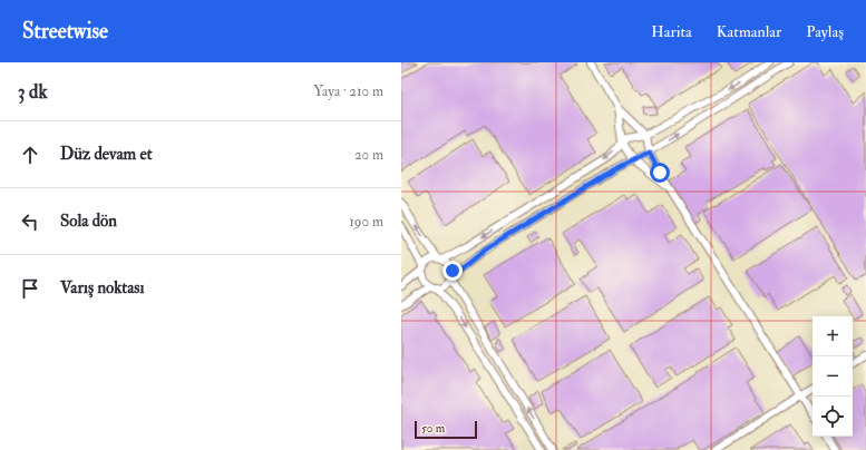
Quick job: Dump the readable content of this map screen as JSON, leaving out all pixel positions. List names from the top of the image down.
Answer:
{
  "scale_bar": "50 m",
  "page": {
    "header": "Streetwise",
    "nav": ["Harita", "Katmanlar", "Paylaş"],
    "heading": ["3 dk", "Yaya · 210 m"],
    "list": [
      ["Düz devam et", "20 m"],
      ["Sola dön", "190 m"],
      "Varış noktası"
    ],
    "map_buttons": ["+", "−"],
    "scale": "50 m"
  }
}
